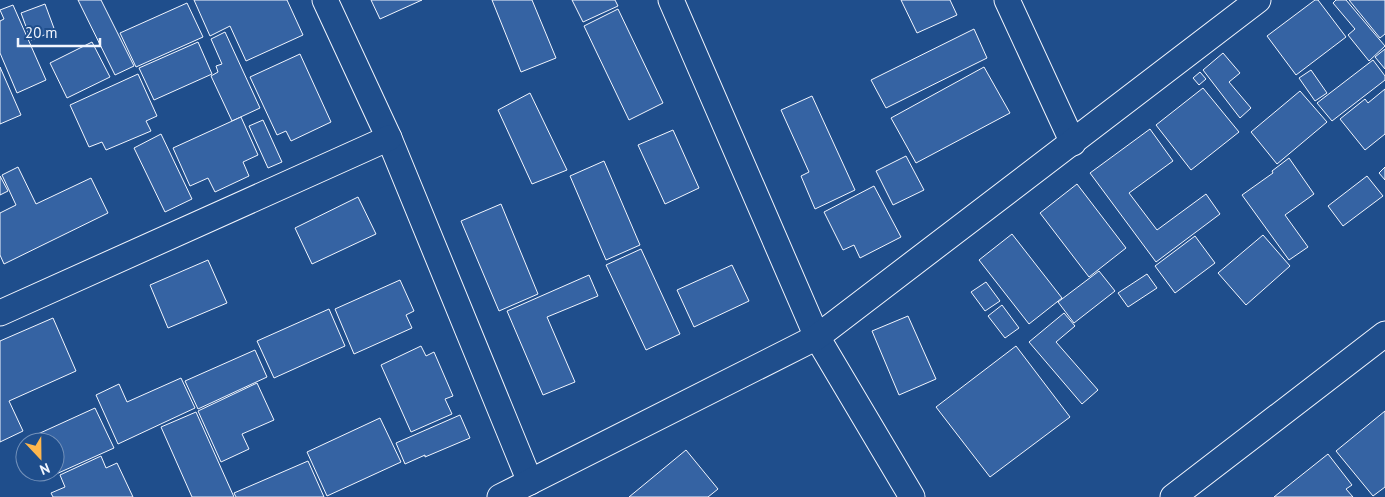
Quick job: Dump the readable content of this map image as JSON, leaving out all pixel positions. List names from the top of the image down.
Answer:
{
  "scale_bar": "20 m",
  "north": "bottom"
}
